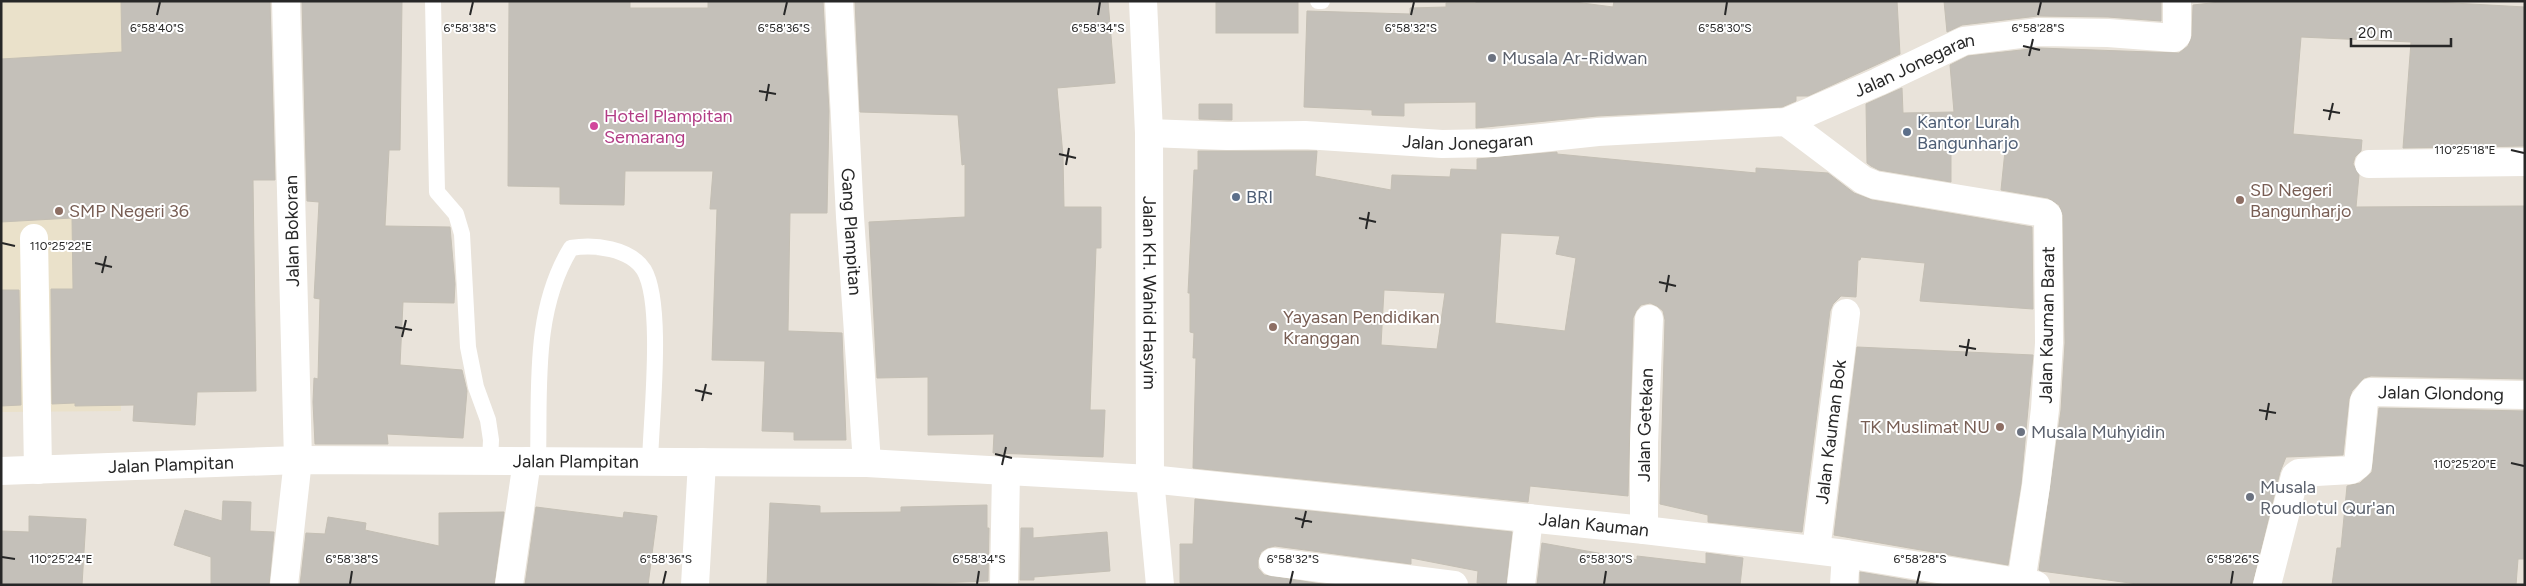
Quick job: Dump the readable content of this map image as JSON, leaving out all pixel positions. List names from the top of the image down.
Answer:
{
  "streets": {
    "street": [
      "Jalan Jonegaran",
      "Jalan Bokoran",
      "Gang Plampitan",
      "Jalan KH. Wahid Hasyim",
      "Jalan Kauman Barat",
      "Jalan Glondong",
      "Jalan Getekan",
      "Jalan Kauman Bok",
      "Jalan Plampitan",
      "Jalan Kauman"
    ]
  },
  "crossings": [
    ["Jalan Jonegaran", "Jalan KH. Wahid Hasyim"],
    ["Jalan Jonegaran", "Jalan Kauman Barat"],
    ["Jalan Bokoran", "Jalan Plampitan"],
    ["Gang Plampitan", "Jalan Plampitan"],
    ["Jalan KH. Wahid Hasyim", "Jalan Plampitan"],
    ["Jalan KH. Wahid Hasyim", "Jalan Kauman"],
    ["Jalan Kauman Barat", "Jalan Kauman"],
    ["Jalan Getekan", "Jalan Kauman"],
    ["Jalan Kauman Bok", "Jalan Kauman"],
    ["Jalan Plampitan", "Jalan Kauman"]
  ],
  "places": [
    "Musala Ar-Ridwan",
    "Hotel Plampitan Semarang",
    "Kantor Lurah Bangunharjo",
    "BRI",
    "SD Negeri Bangunharjo",
    "SMP Negeri 36",
    "Yayasan Pendidikan Kranggan",
    "TK Muslimat NU",
    "Musala Muhyidin",
    "Musala Roudlotul Qur'an"
  ],
  "scale_bar": "20 m",
  "coordinates": [
    "6°58'40\"S",
    "6°58'38\"S",
    "6°58'36\"S",
    "6°58'34\"S",
    "6°58'32\"S",
    "6°58'30\"S",
    "6°58'28\"S",
    "110°25'18\"E",
    "110°25'22\"E",
    "110°25'20\"E",
    "6°58'26\"S",
    "110°25'24\"E"
  ]
}
